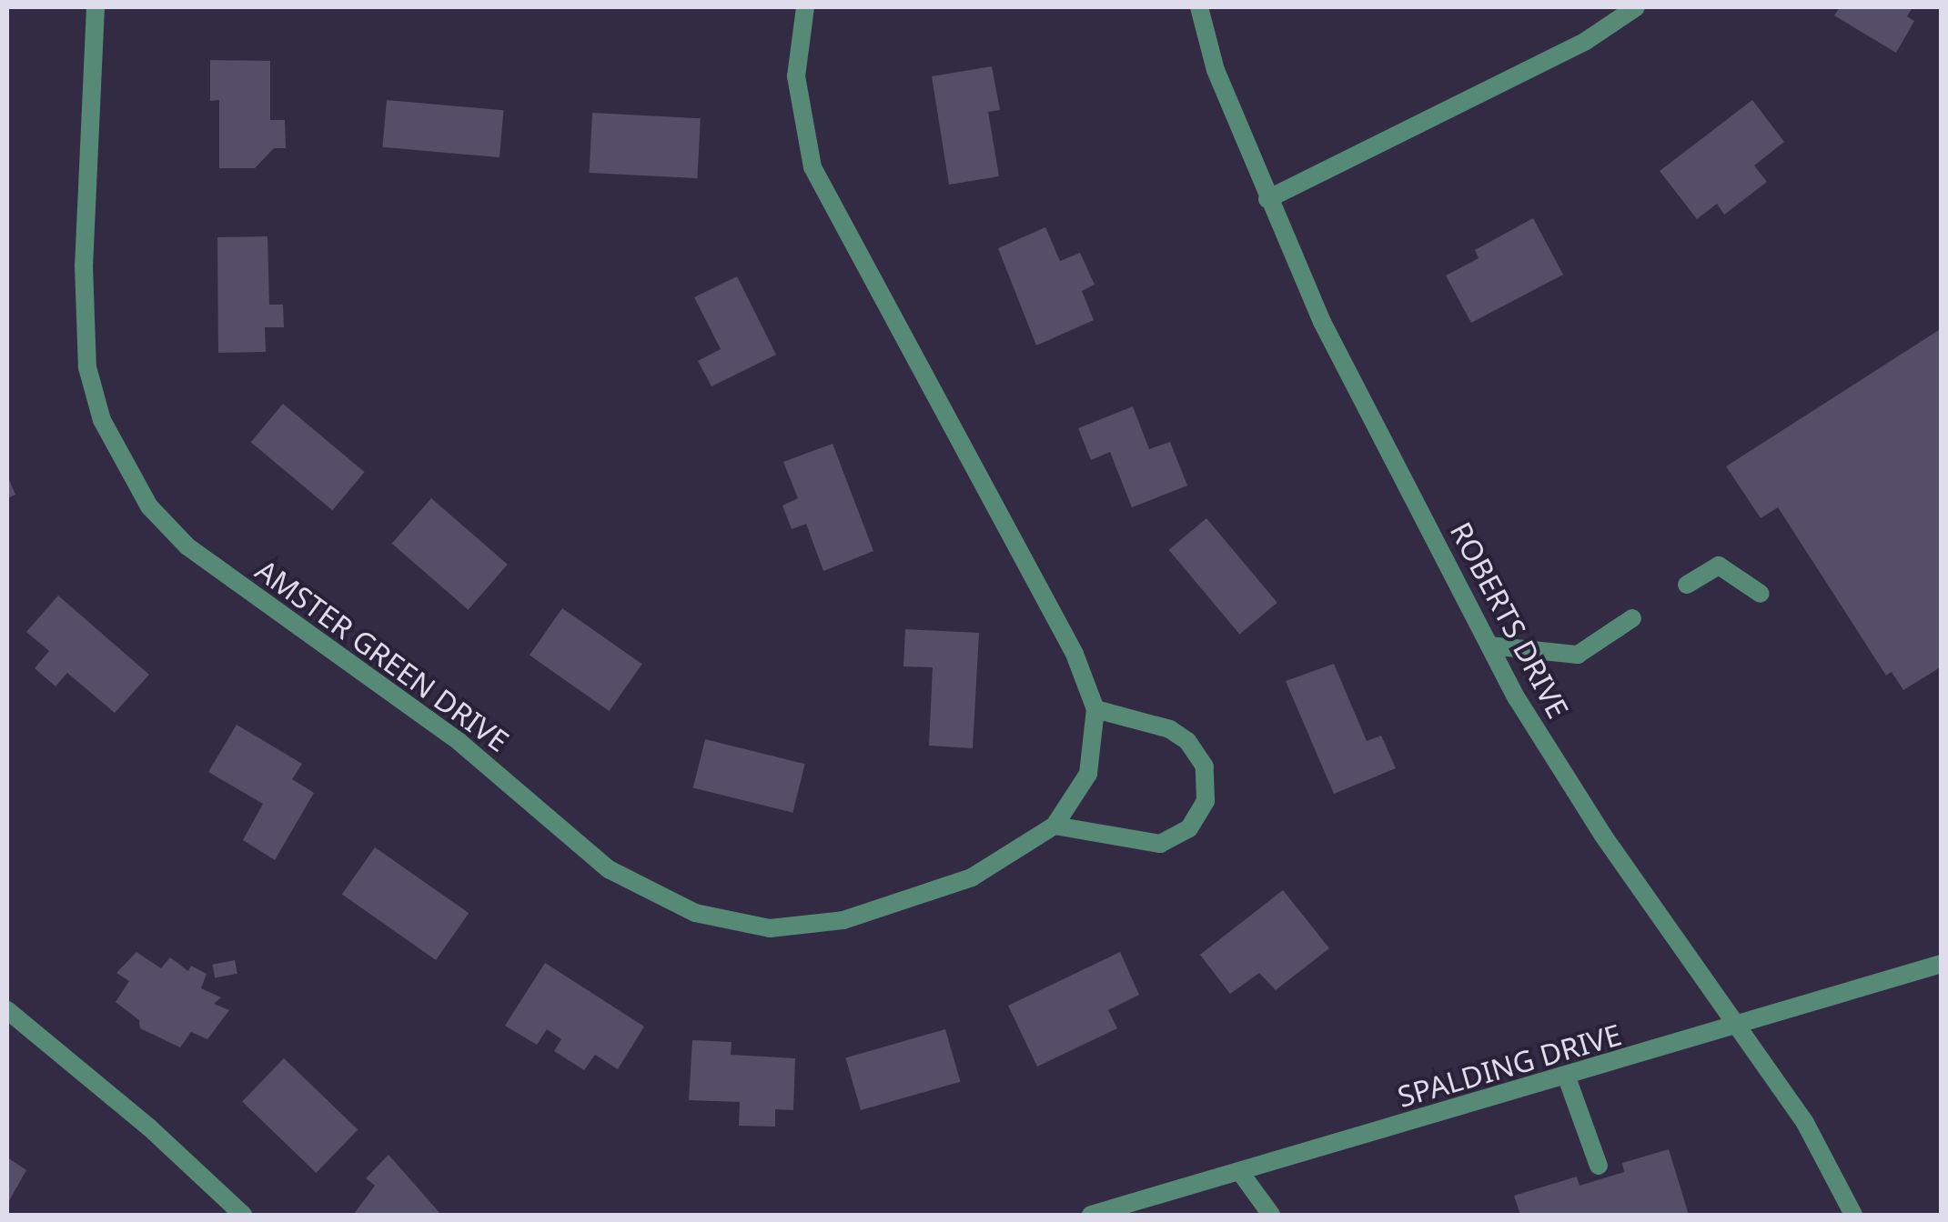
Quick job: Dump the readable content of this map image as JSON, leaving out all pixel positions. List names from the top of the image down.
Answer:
{
  "streets": {
    "street": ["ROBERTS DRIVE", "AMSTER GREEN DRIVE", "SPALDING DRIVE"]
  },
  "crossings": [
    ["ROBERTS DRIVE", "SPALDING DRIVE"]
  ]
}
